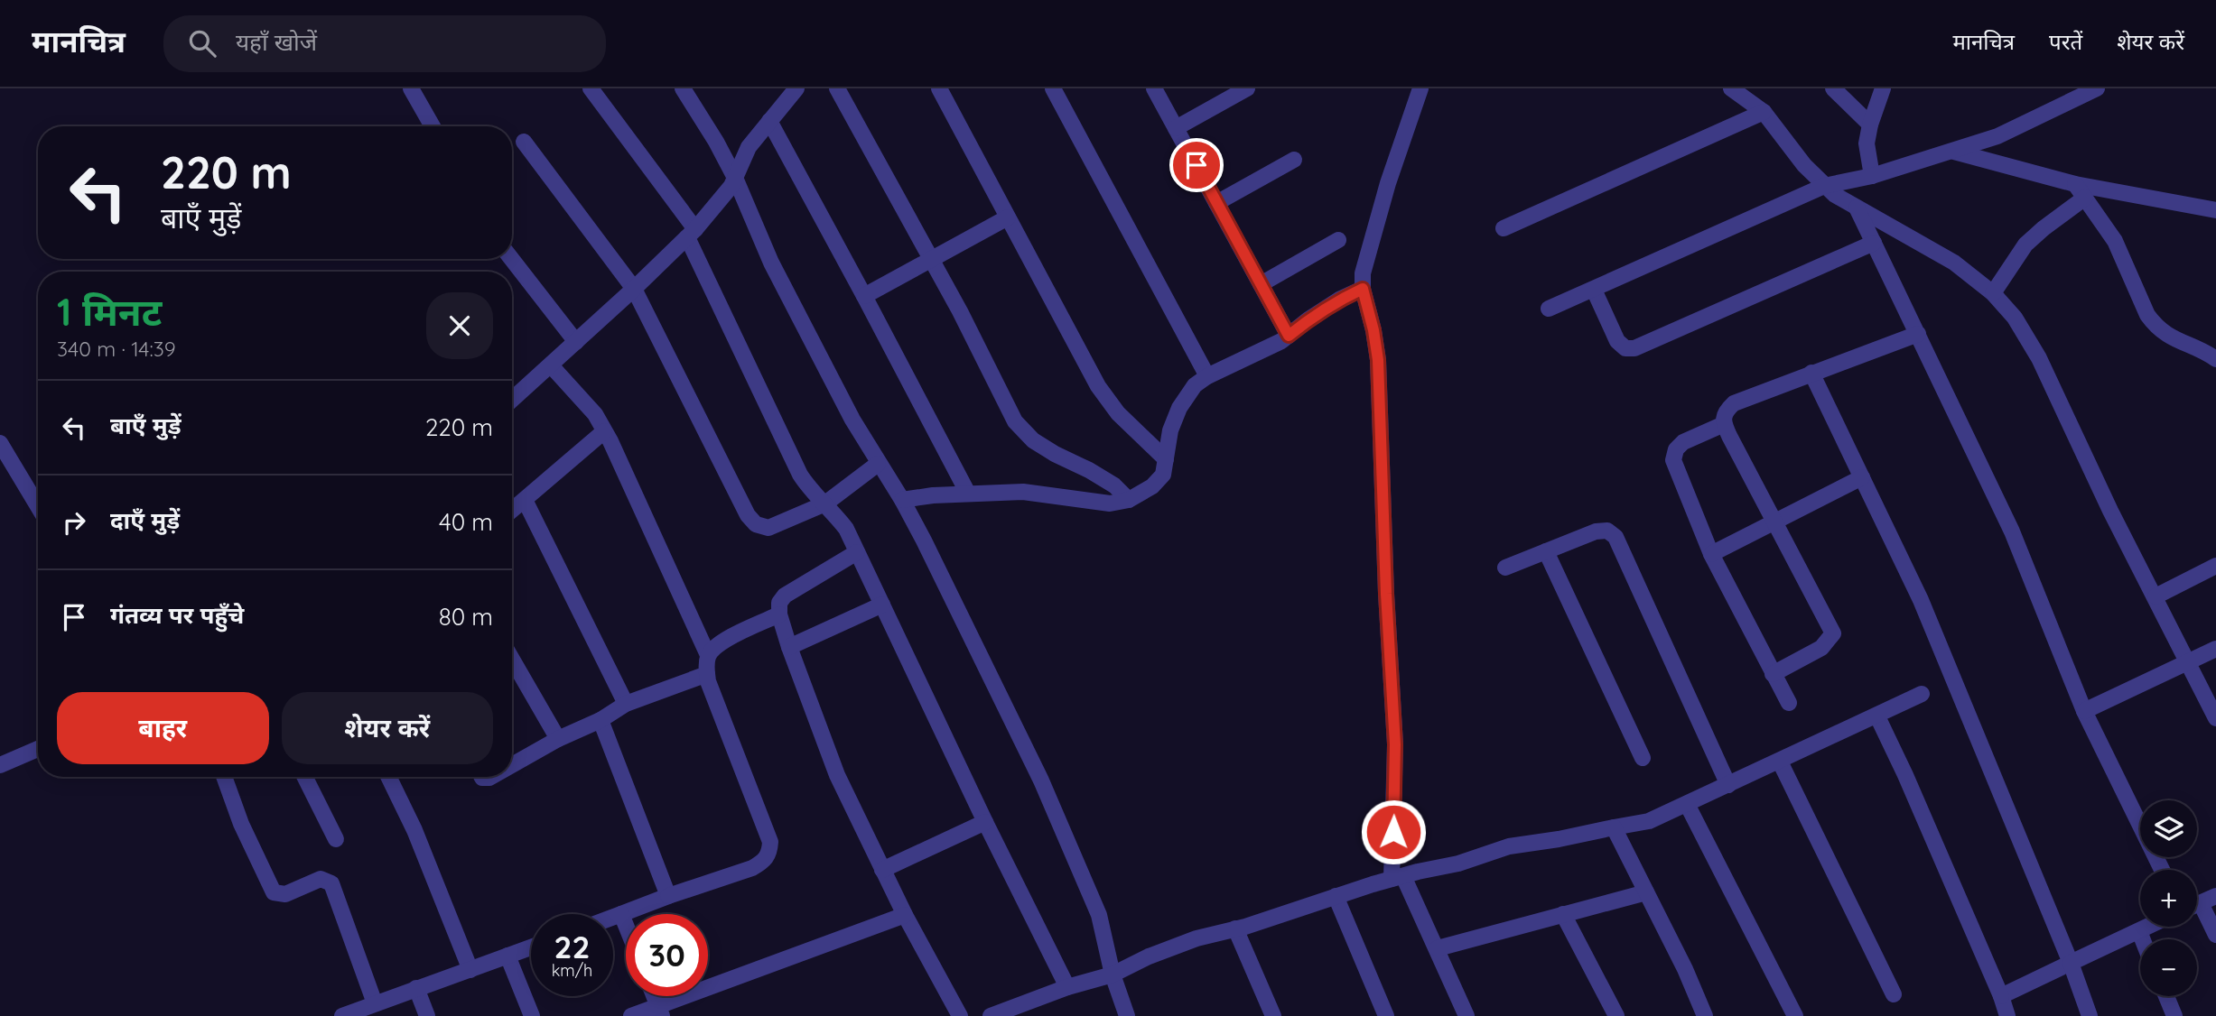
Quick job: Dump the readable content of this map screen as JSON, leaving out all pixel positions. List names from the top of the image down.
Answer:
{
  "page": {
    "header": "मानचित्र",
    "search": "यहाँ खोजें",
    "nav": ["मानचित्र", "परतें", "शेयर करें"],
    "turn": ["220 m", "बाएँ मुड़ें"],
    "heading": ["1 मिनट", "340 m · 14:39"],
    "list": [
      {
        "name": "बाएँ मुड़ें",
        "value": "220 m"
      },
      {
        "name": "दाएँ मुड़ें",
        "value": "40 m"
      },
      {
        "name": "गंतव्य पर पहुँचे",
        "value": "80 m"
      }
    ],
    "buttons": ["बाहर", "शेयर करें"],
    "map_buttons": ["+", "−"],
    "speed": "22 km/h",
    "limit": "30"
  }
}
